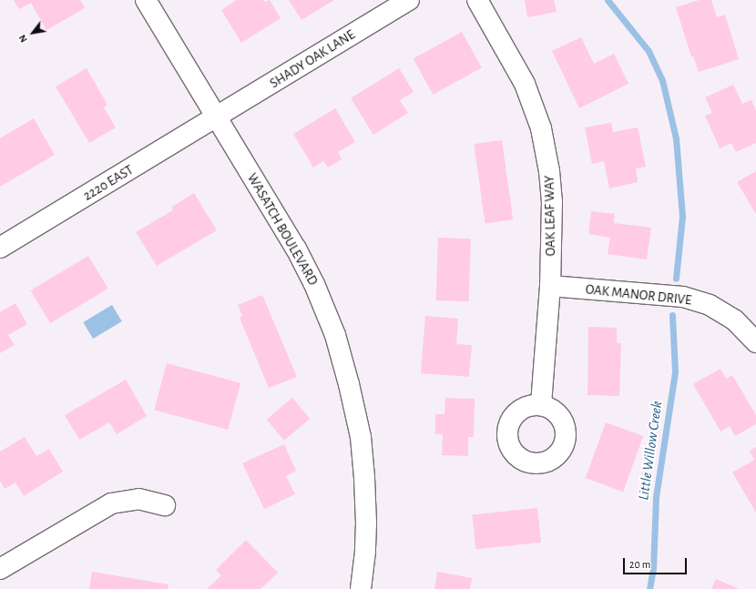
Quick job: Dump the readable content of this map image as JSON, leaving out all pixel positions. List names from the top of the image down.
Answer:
{
  "streets": {
    "street": [
      "SHADY OAK LANE",
      "2220 EAST",
      "OAK LEAF WAY",
      "WASATCH BOULEVARD",
      "OAK MANOR DRIVE"
    ]
  },
  "crossings": [
    ["SHADY OAK LANE", "2220 EAST"],
    ["SHADY OAK LANE", "WASATCH BOULEVARD"],
    ["2220 EAST", "WASATCH BOULEVARD"],
    ["OAK LEAF WAY", "OAK MANOR DRIVE"]
  ],
  "water": ["Little Willow Creek"],
  "scale_bar": "20 m",
  "north": "bottom left"
}
